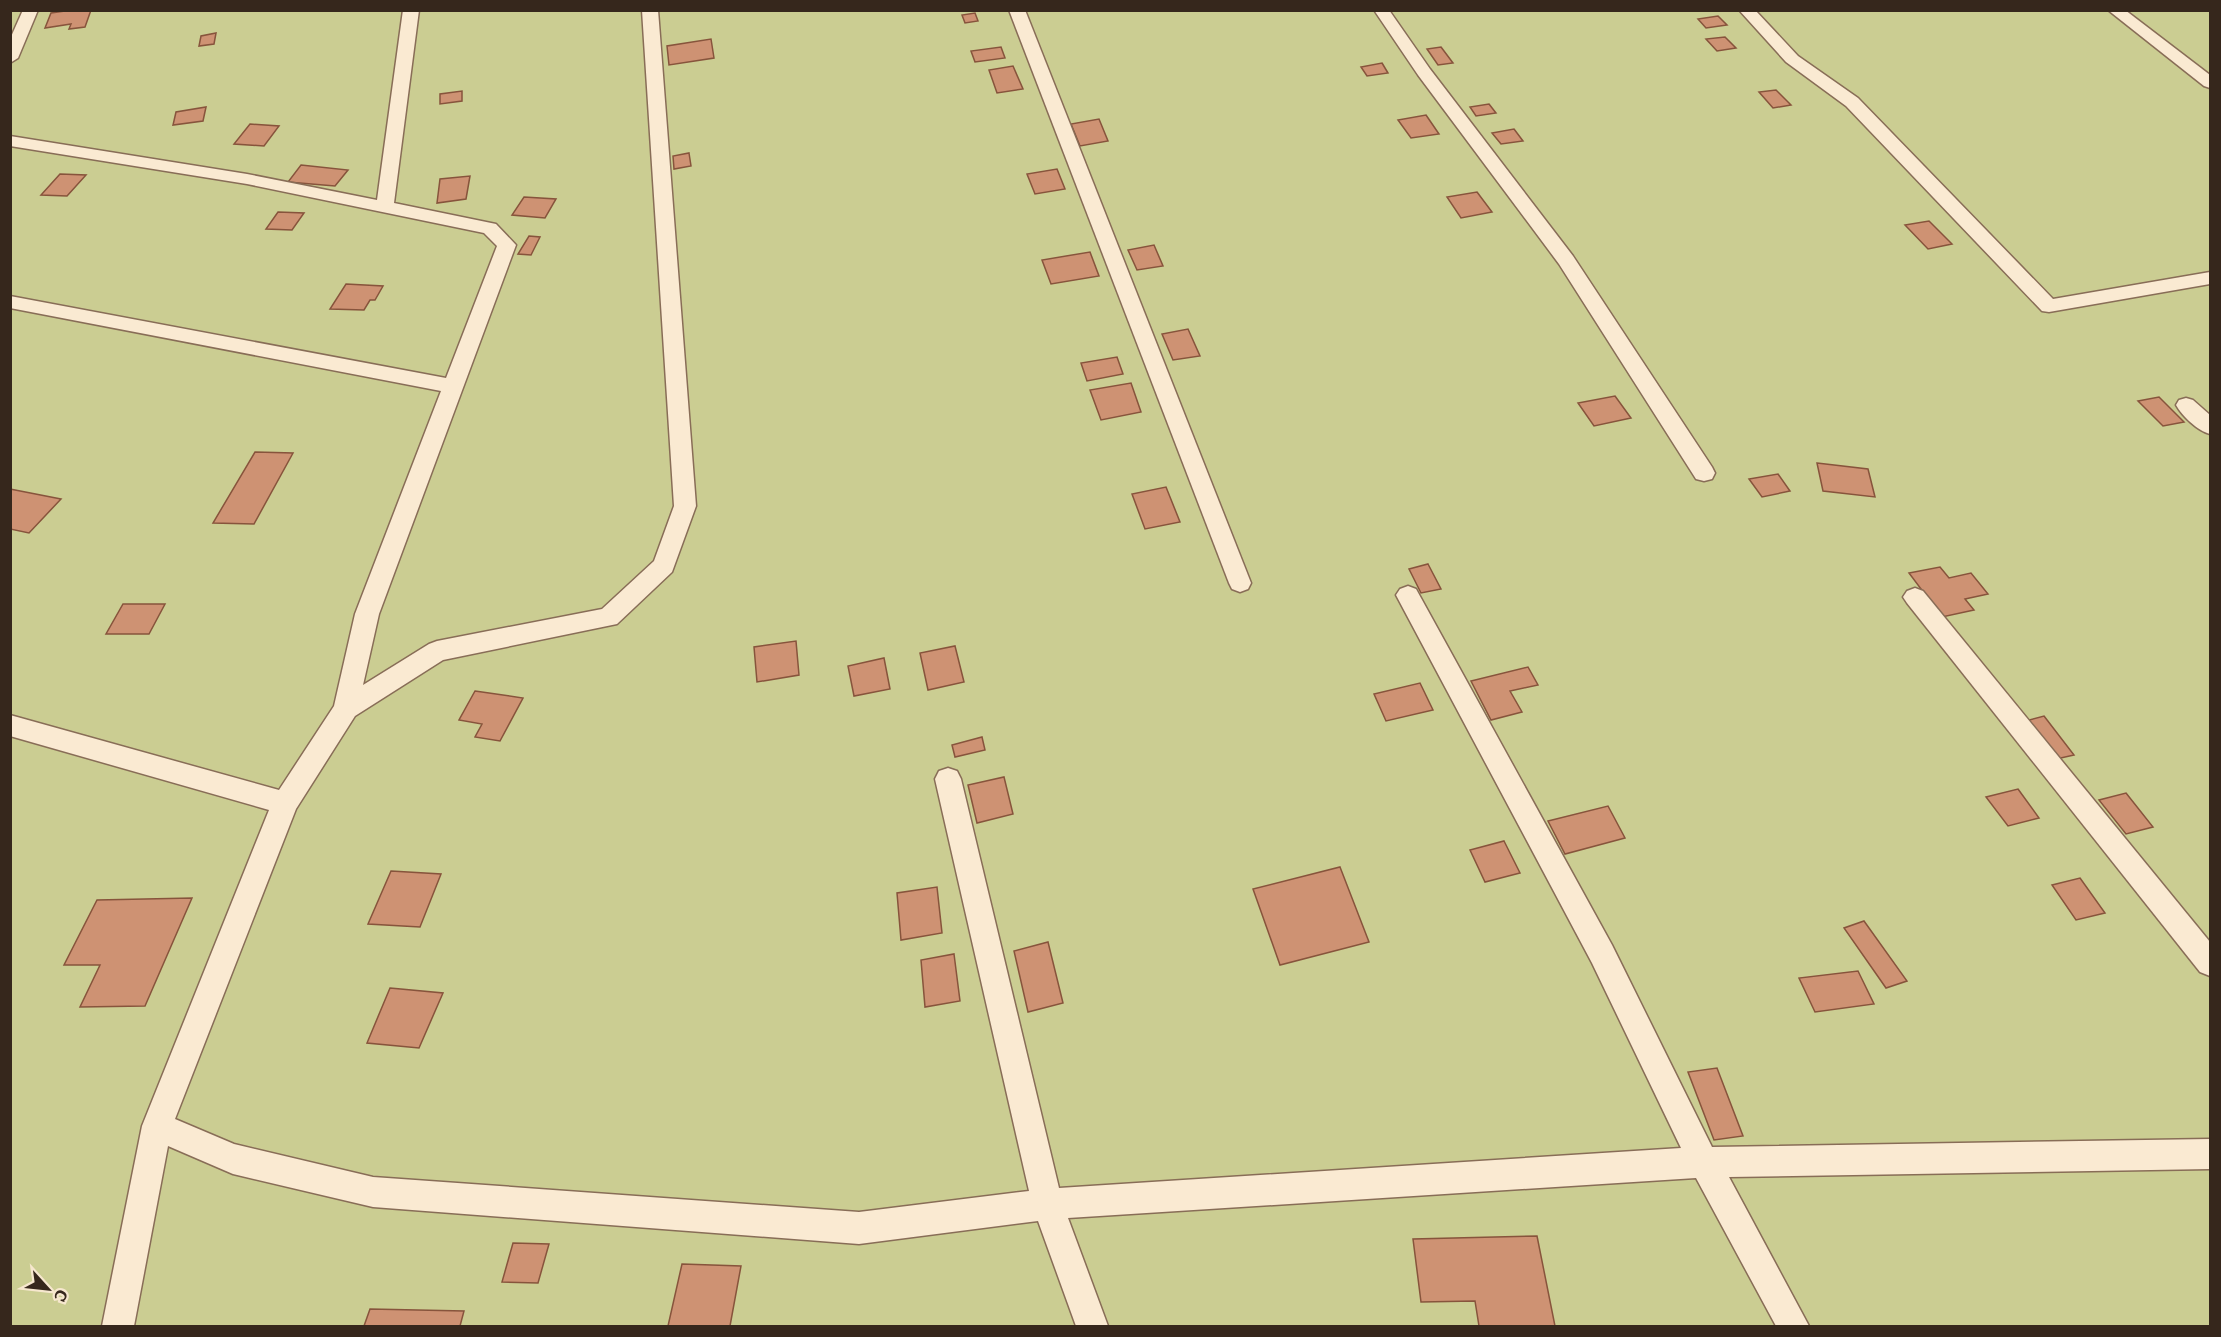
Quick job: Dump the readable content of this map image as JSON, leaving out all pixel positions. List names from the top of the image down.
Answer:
{
  "north": "bottom right"
}
